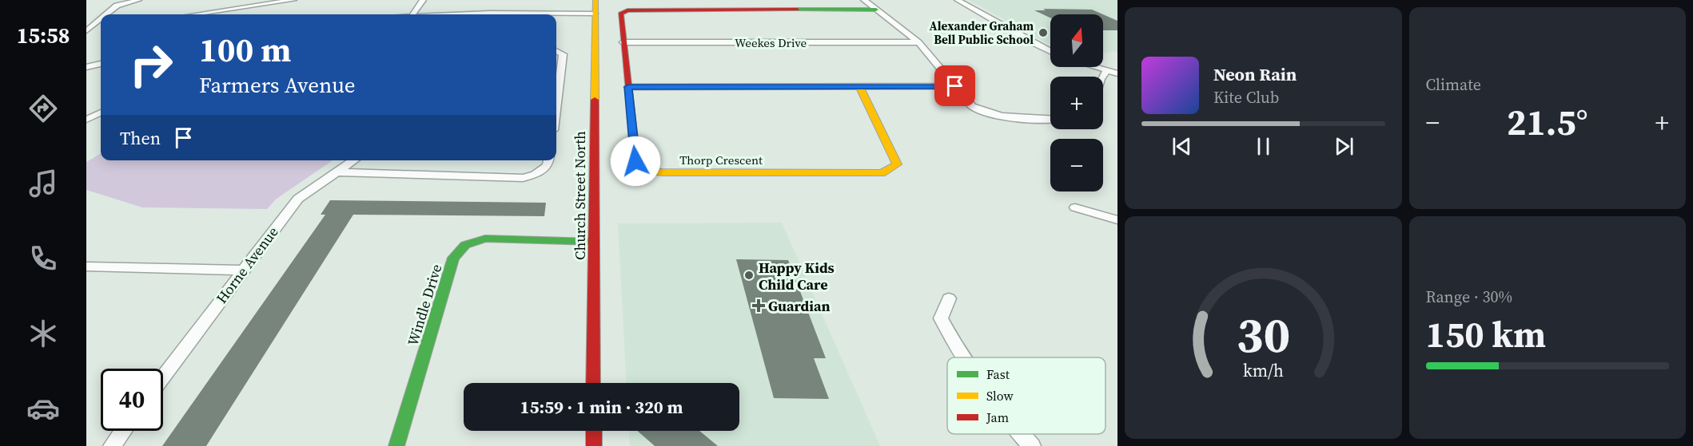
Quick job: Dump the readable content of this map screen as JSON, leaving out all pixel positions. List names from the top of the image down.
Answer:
{
  "streets": {
    "street": [
      "Weekes Drive",
      "Thorp Crescent",
      "Church Street North",
      "Horne Avenue",
      "Windle Drive"
    ]
  },
  "crossings": [
    ["Weekes Drive", "Thorp Crescent"],
    ["Church Street North", "Windle Drive"]
  ],
  "places": {
    "other": ["Alexander Graham Bell Public School", "Happy Kids Child Care"],
    "health": ["Guardian"]
  },
  "legend": ["Fast", "Slow", "Jam"],
  "north": "top",
  "page": {
    "tabs": "15:58",
    "tile": [
      "Climate",
      ["Range · 30%", "150 km"]
    ],
    "map_buttons": ["+", "−"],
    "turn": ["100 m", "Farmers Avenue"],
    "song": ["Neon Rain", "Kite Club"],
    "heat": ["−", "21.5°", "+"],
    "then": "Then",
    "limit": "40",
    "trip": "15:59 · 1 min · 320 m",
    "gauge": ["30", "km/h"]
  }
}
